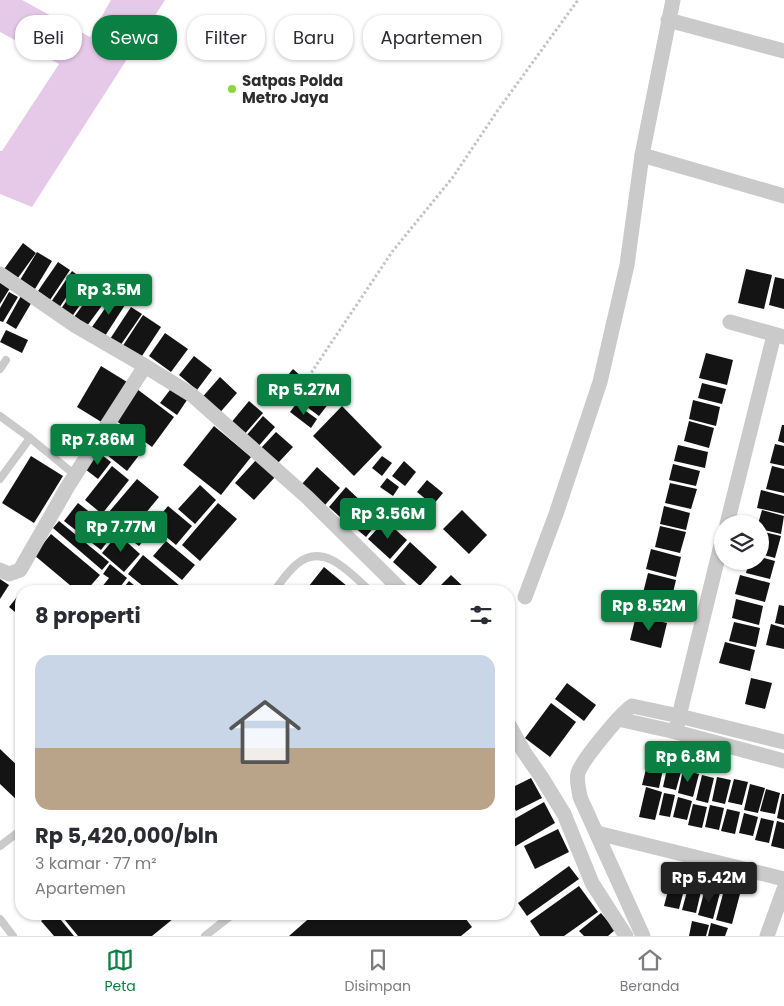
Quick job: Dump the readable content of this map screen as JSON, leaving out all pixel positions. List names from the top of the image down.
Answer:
{
  "places": ["Satpas Polda Metro Jaya"],
  "page": {
    "chip": [
      "Beli",
      "Sewa",
      "Filter",
      "Baru",
      "Apartemen"
    ],
    "price": [
      "Rp 3.5M",
      "Rp 5.27M",
      "Rp 7.86M",
      "Rp 3.56M",
      "Rp 7.77M",
      "Rp 8.52M",
      "Rp 6.8M",
      "Rp 5.42M"
    ],
    "heading": "8 properti",
    "list": [
      {
        "name": "Rp 5,420,000/bln",
        "note": "3 kamar · 77 m² · Apartemen"
      }
    ],
    "tabs": ["Peta", "Disimpan", "Beranda"]
  }
}
